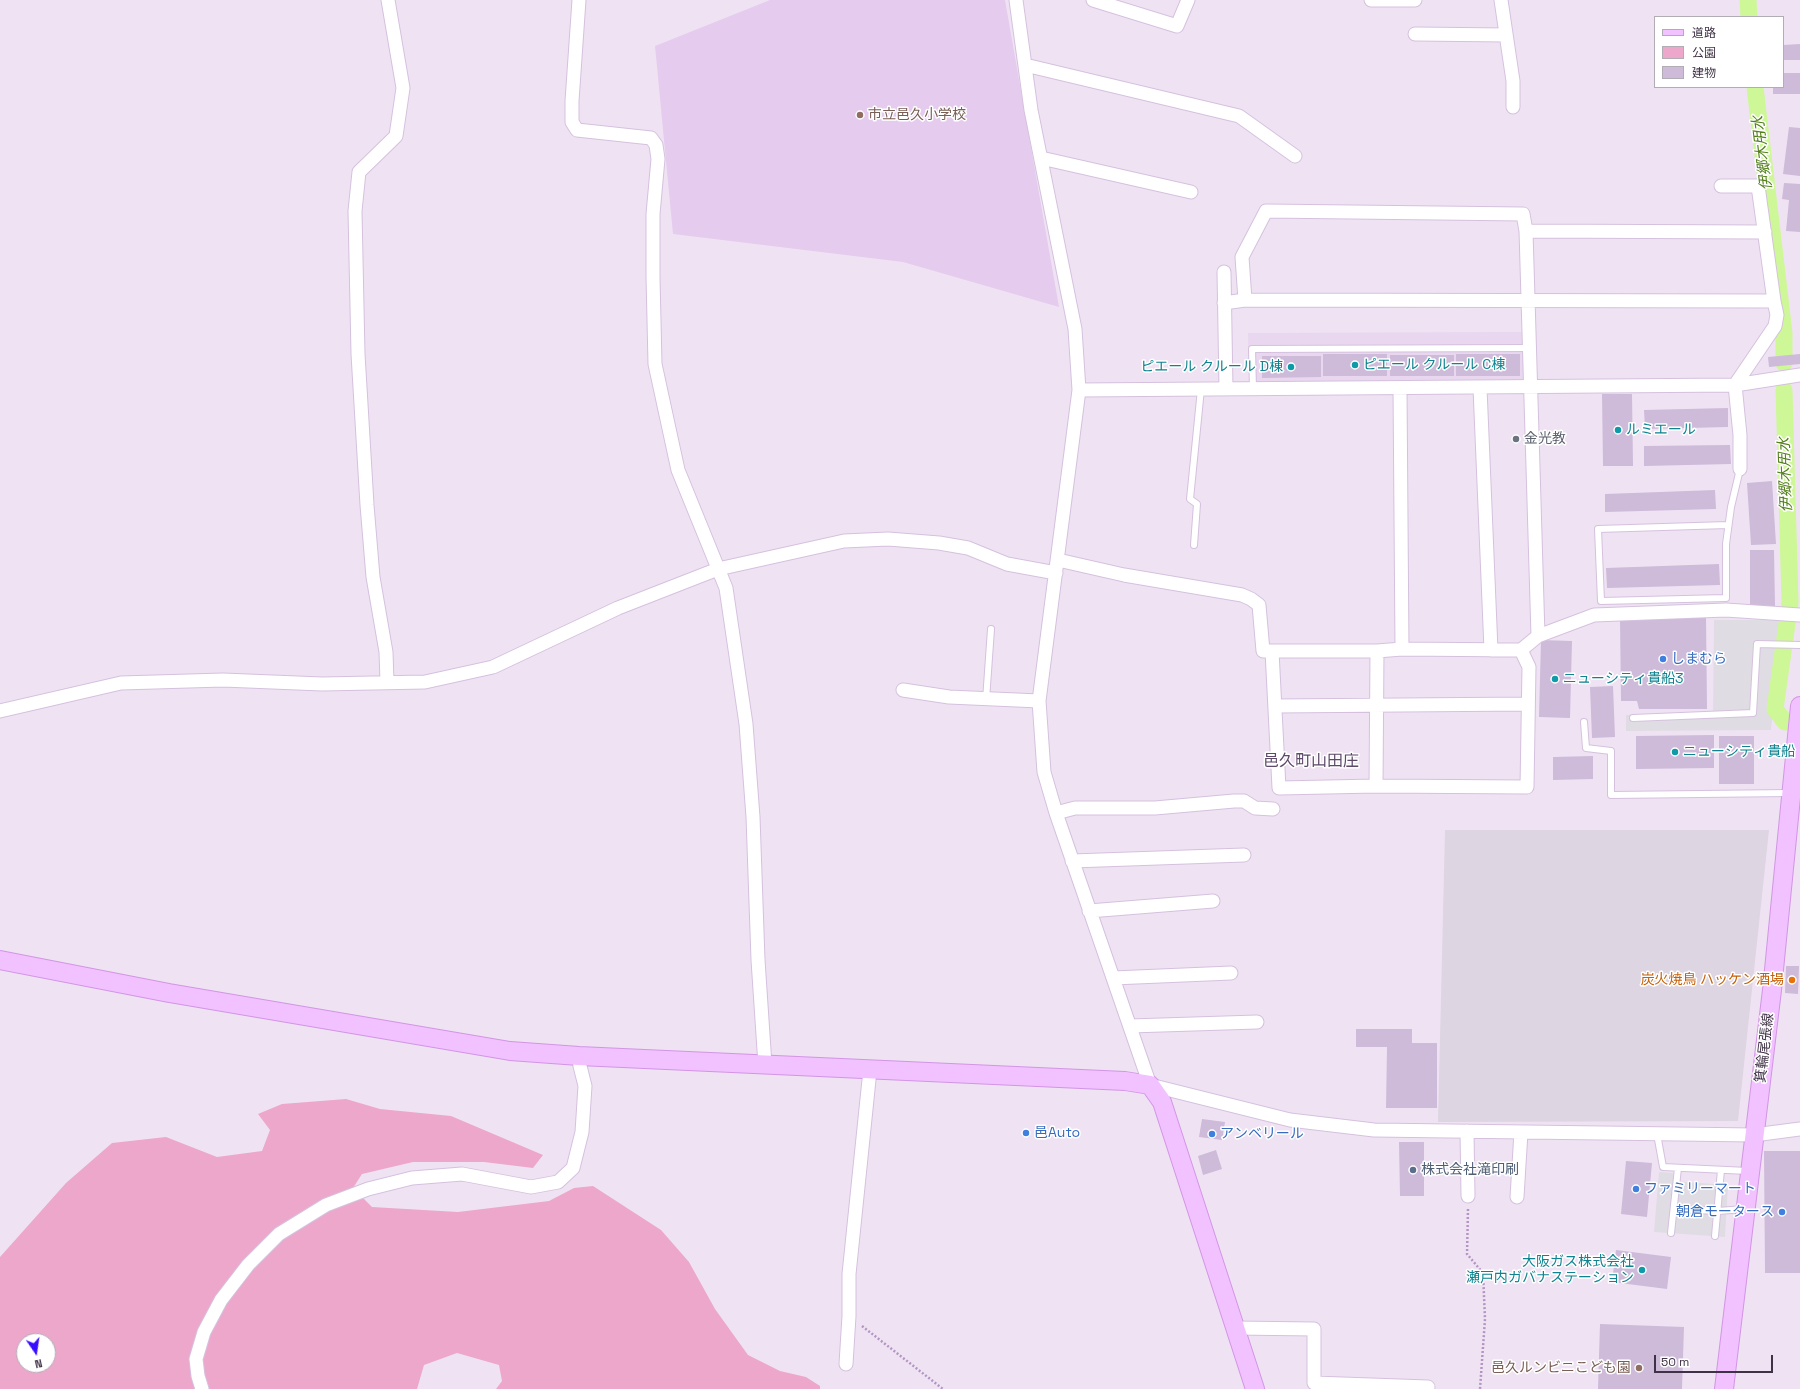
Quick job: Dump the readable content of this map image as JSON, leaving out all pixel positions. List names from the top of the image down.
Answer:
{
  "streets": {
    "street": ["箕輪尾張線"]
  },
  "districts": ["邑久町山田庄"],
  "water": ["伊郷木用水"],
  "places": [
    "市立邑久小学校",
    "ピエール クルール C棟",
    "ピエール クルール D棟",
    "ルミエール",
    "金光教",
    "しまむら",
    "ニューシティ貴船3",
    "ニューシティ貴船",
    "炭火焼鳥 ハッケン酒場",
    "邑Auto",
    "アンベリール",
    "株式会社滝印刷",
    "ファミリーマート",
    "朝倉モータース",
    "大阪ガス株式会社 瀬戸内ガバナステーション",
    "邑久ルンビニこども園"
  ],
  "legend": ["道路", "公園", "建物"],
  "scale_bar": "50 m",
  "north": "bottom"
}
